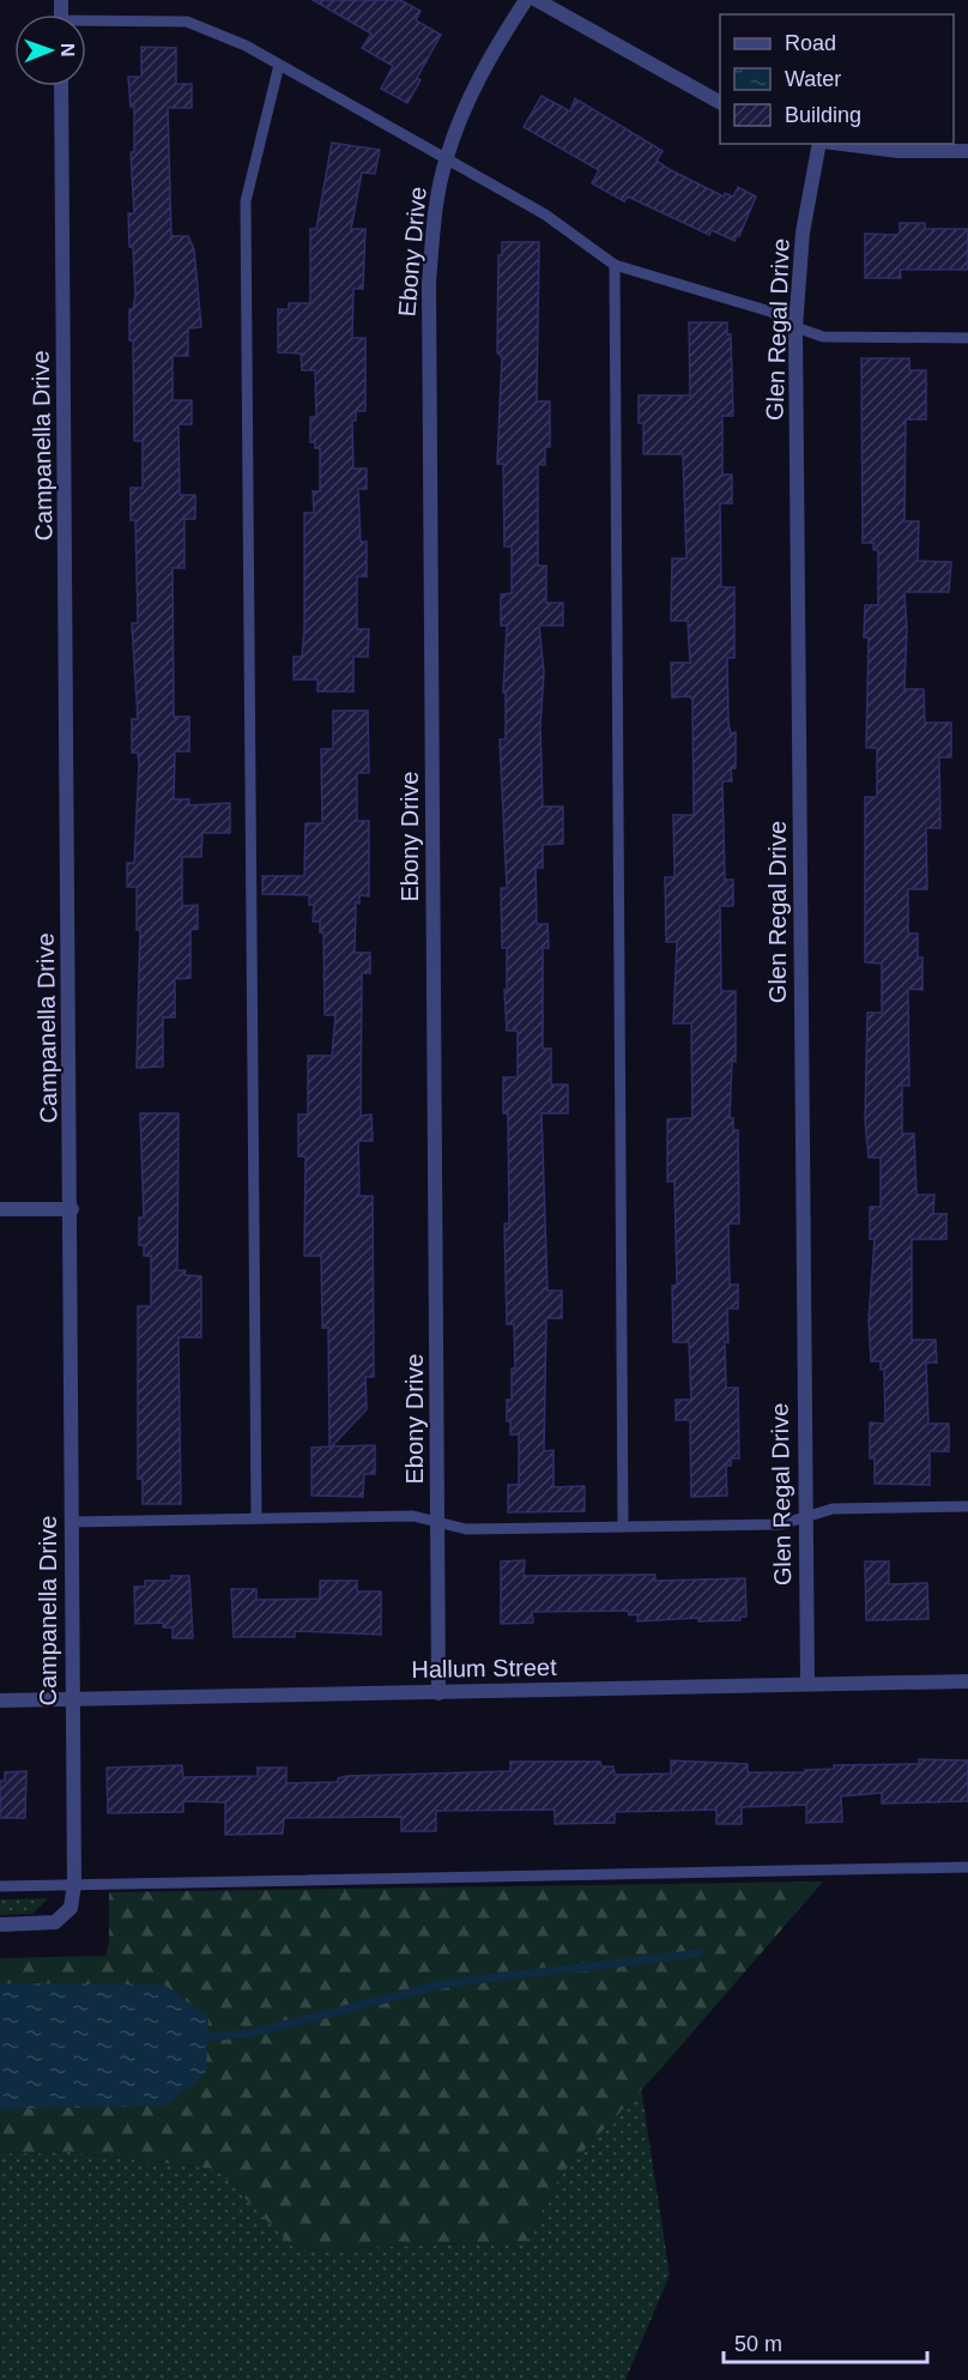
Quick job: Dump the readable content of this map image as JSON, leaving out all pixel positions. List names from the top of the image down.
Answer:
{
  "streets": {
    "street": [
      "Ebony Drive",
      "Glen Regal Drive",
      "Campanella Drive",
      "Hallum Street"
    ]
  },
  "crossings": [
    ["Ebony Drive", "Hallum Street"],
    ["Glen Regal Drive", "Hallum Street"],
    ["Campanella Drive", "Hallum Street"]
  ],
  "legend": ["Road", "Water", "Building"],
  "scale_bar": "50 m",
  "north": "right"
}
